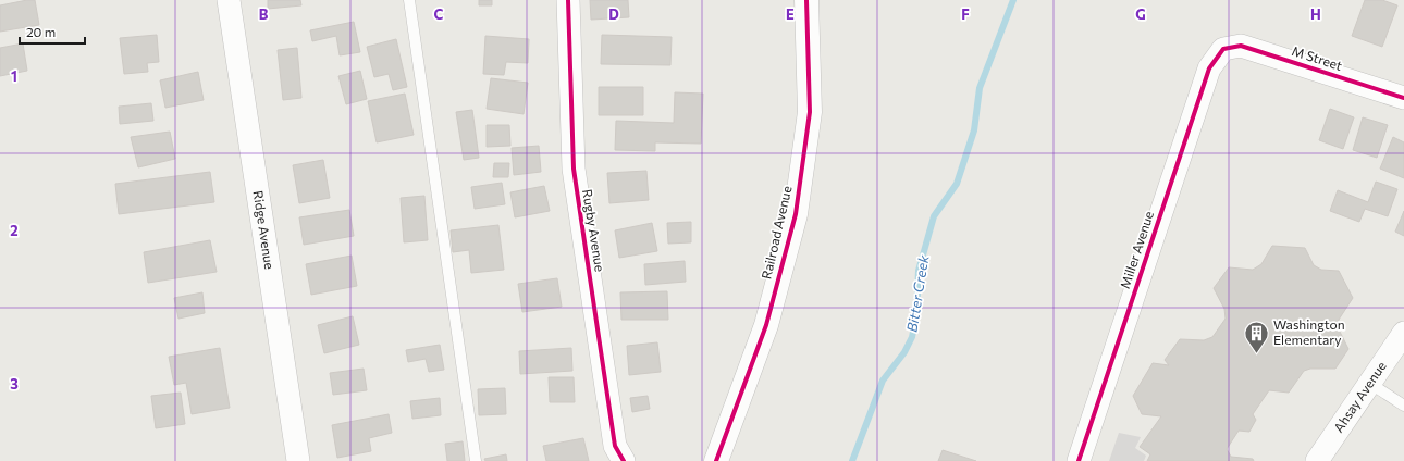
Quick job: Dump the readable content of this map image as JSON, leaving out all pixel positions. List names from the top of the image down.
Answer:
{
  "streets": {
    "street": [
      "M Street",
      "Ridge Avenue",
      "Rugby Avenue",
      "Railroad Avenue",
      "Miller Avenue",
      "Ahsay Avenue"
    ]
  },
  "crossings": [
    ["M Street", "Miller Avenue"]
  ],
  "water": ["Bitter Creek"],
  "places": {
    "building": ["Washington Elementary"]
  },
  "scale_bar": "20 m",
  "grid": {
    "columns": [
      "B",
      "C",
      "D",
      "E",
      "F",
      "G",
      "H"
    ],
    "rows": ["1", "2", "3"]
  }
}
